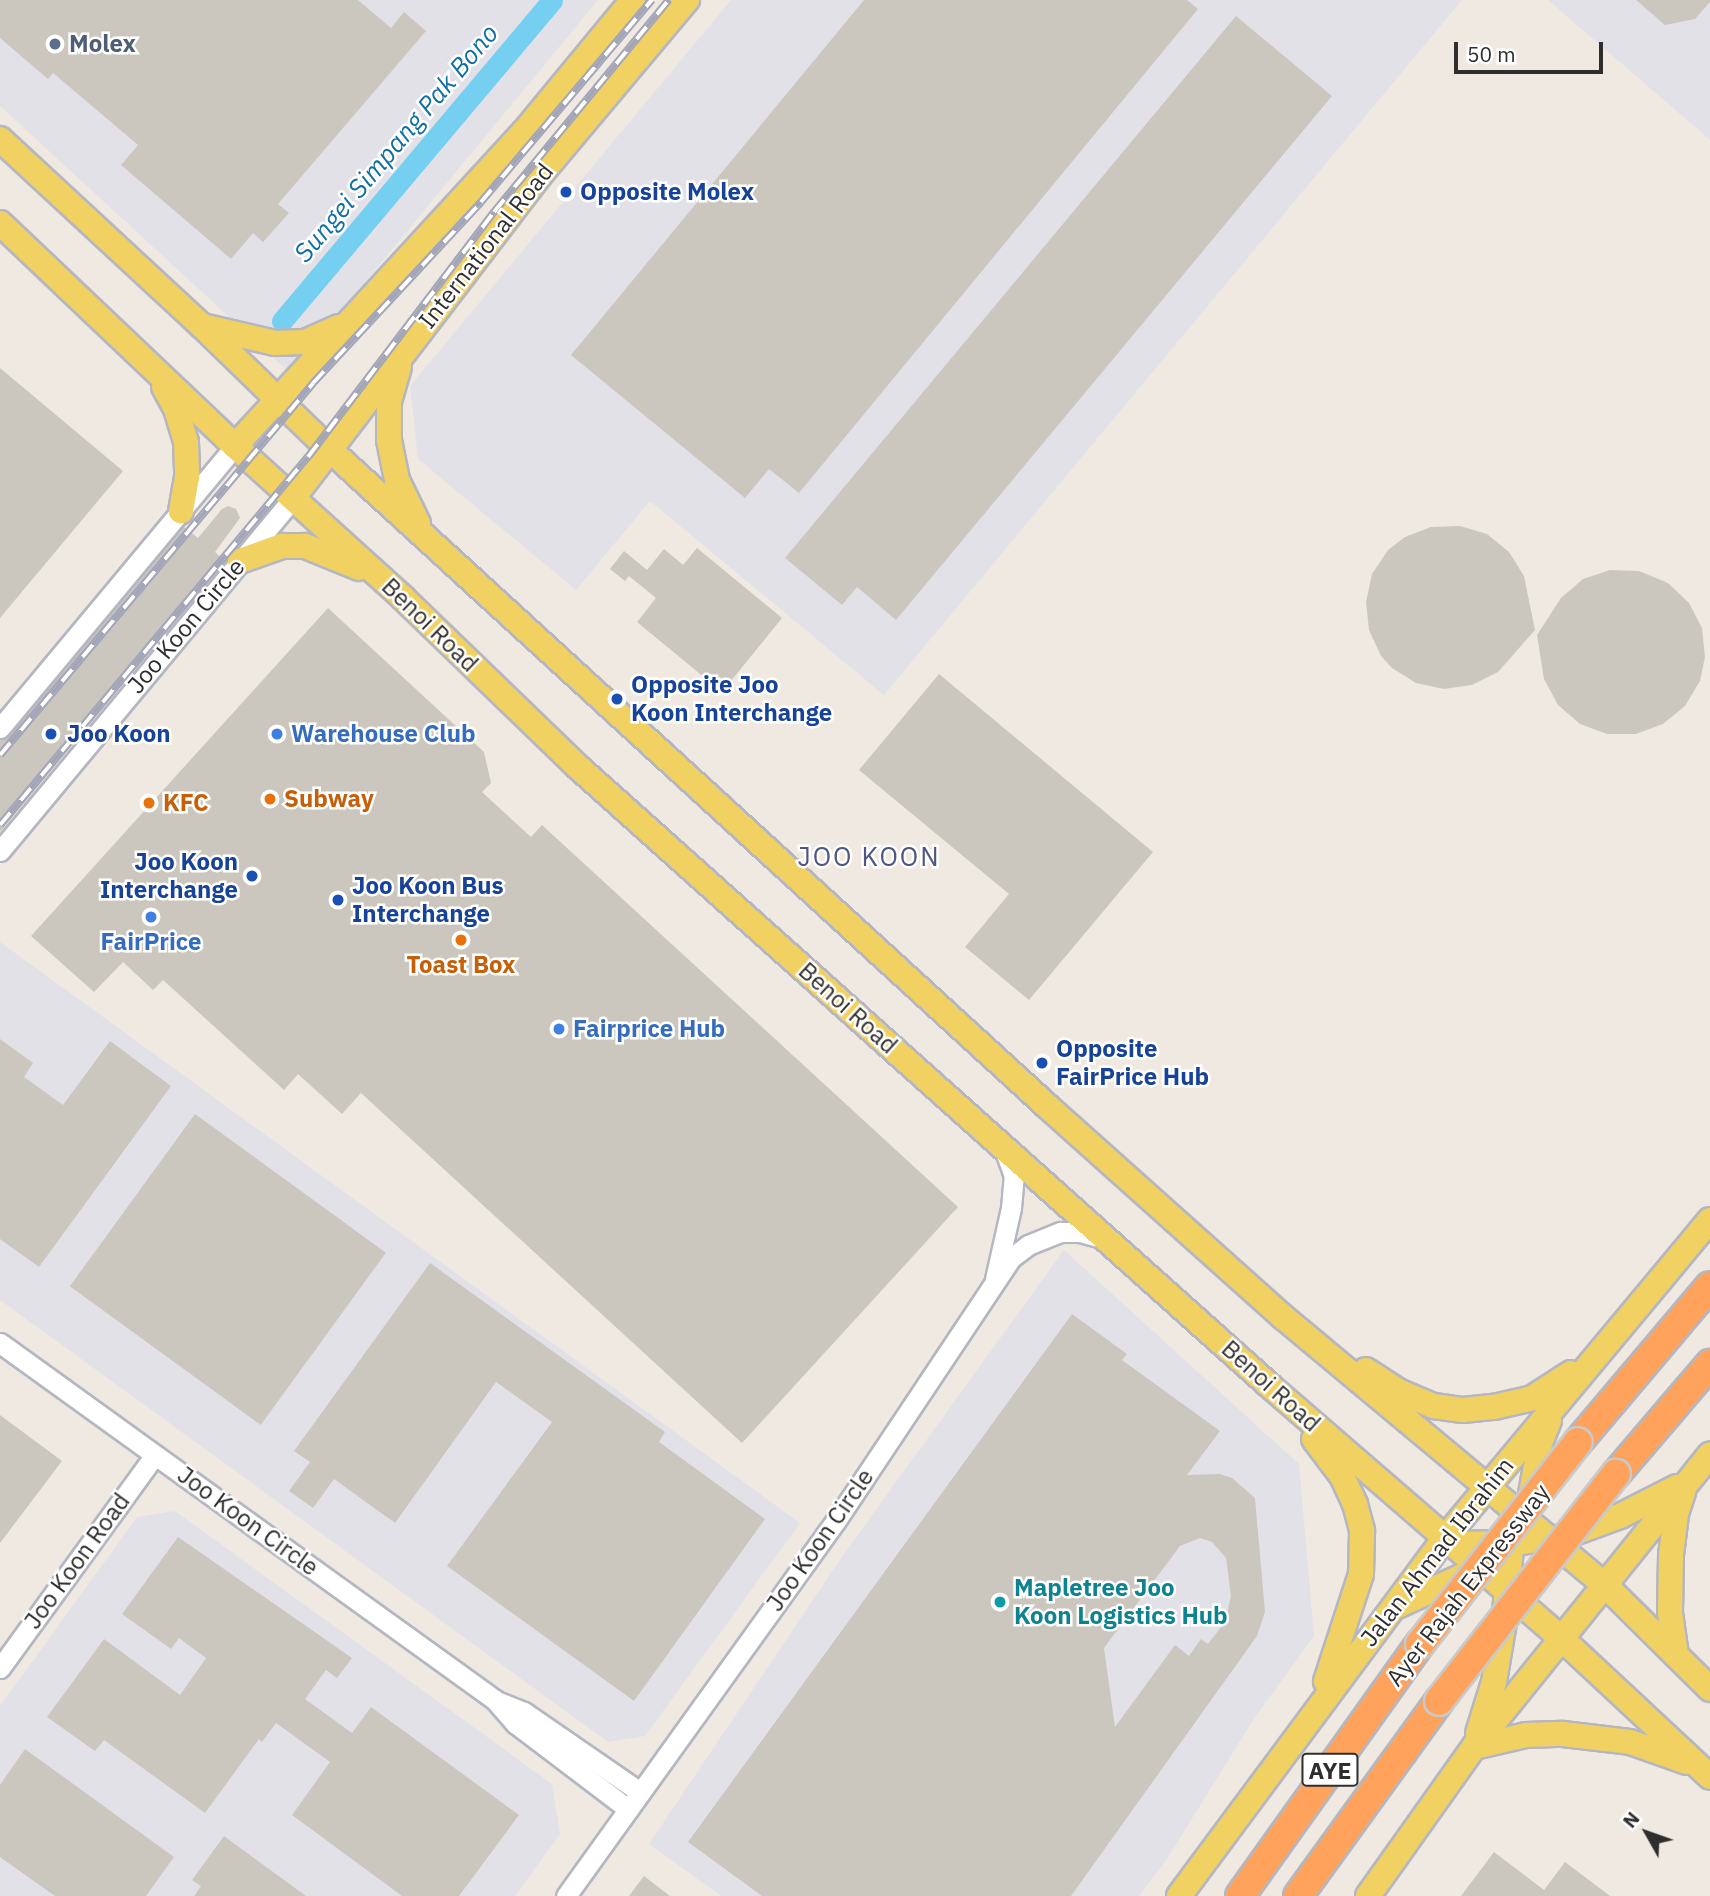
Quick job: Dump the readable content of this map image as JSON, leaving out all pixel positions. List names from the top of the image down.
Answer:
{
  "streets": {
    "highway": ["Ayer Rajah Expressway", "AYE"],
    "main road": ["International Road", "Benoi Road", "Jalan Ahmad Ibrahim"],
    "street": ["Joo Koon Circle", "Joo Koon Road"]
  },
  "crossings": [
    ["International Road", "Benoi Road"],
    ["International Road", "Joo Koon Circle"],
    ["Benoi Road", "Joo Koon Circle"],
    ["Benoi Road", "Jalan Ahmad Ibrahim"],
    ["Joo Koon Circle", "Joo Koon Road"]
  ],
  "districts": ["JOO KOON"],
  "water": ["Sungei Simpang Pak Bono"],
  "places": [
    "Molex",
    "Opposite Molex",
    "Opposite Joo Koon Interchange",
    "Joo Koon",
    "Warehouse Club",
    "Subway",
    "KFC",
    "Joo Koon Interchange",
    "Joo Koon Bus Interchange",
    "FairPrice",
    "Toast Box",
    "Fairprice Hub",
    "Opposite FairPrice Hub",
    "Mapletree Joo Koon Logistics Hub"
  ],
  "scale_bar": "50 m",
  "north": "top left"
}
